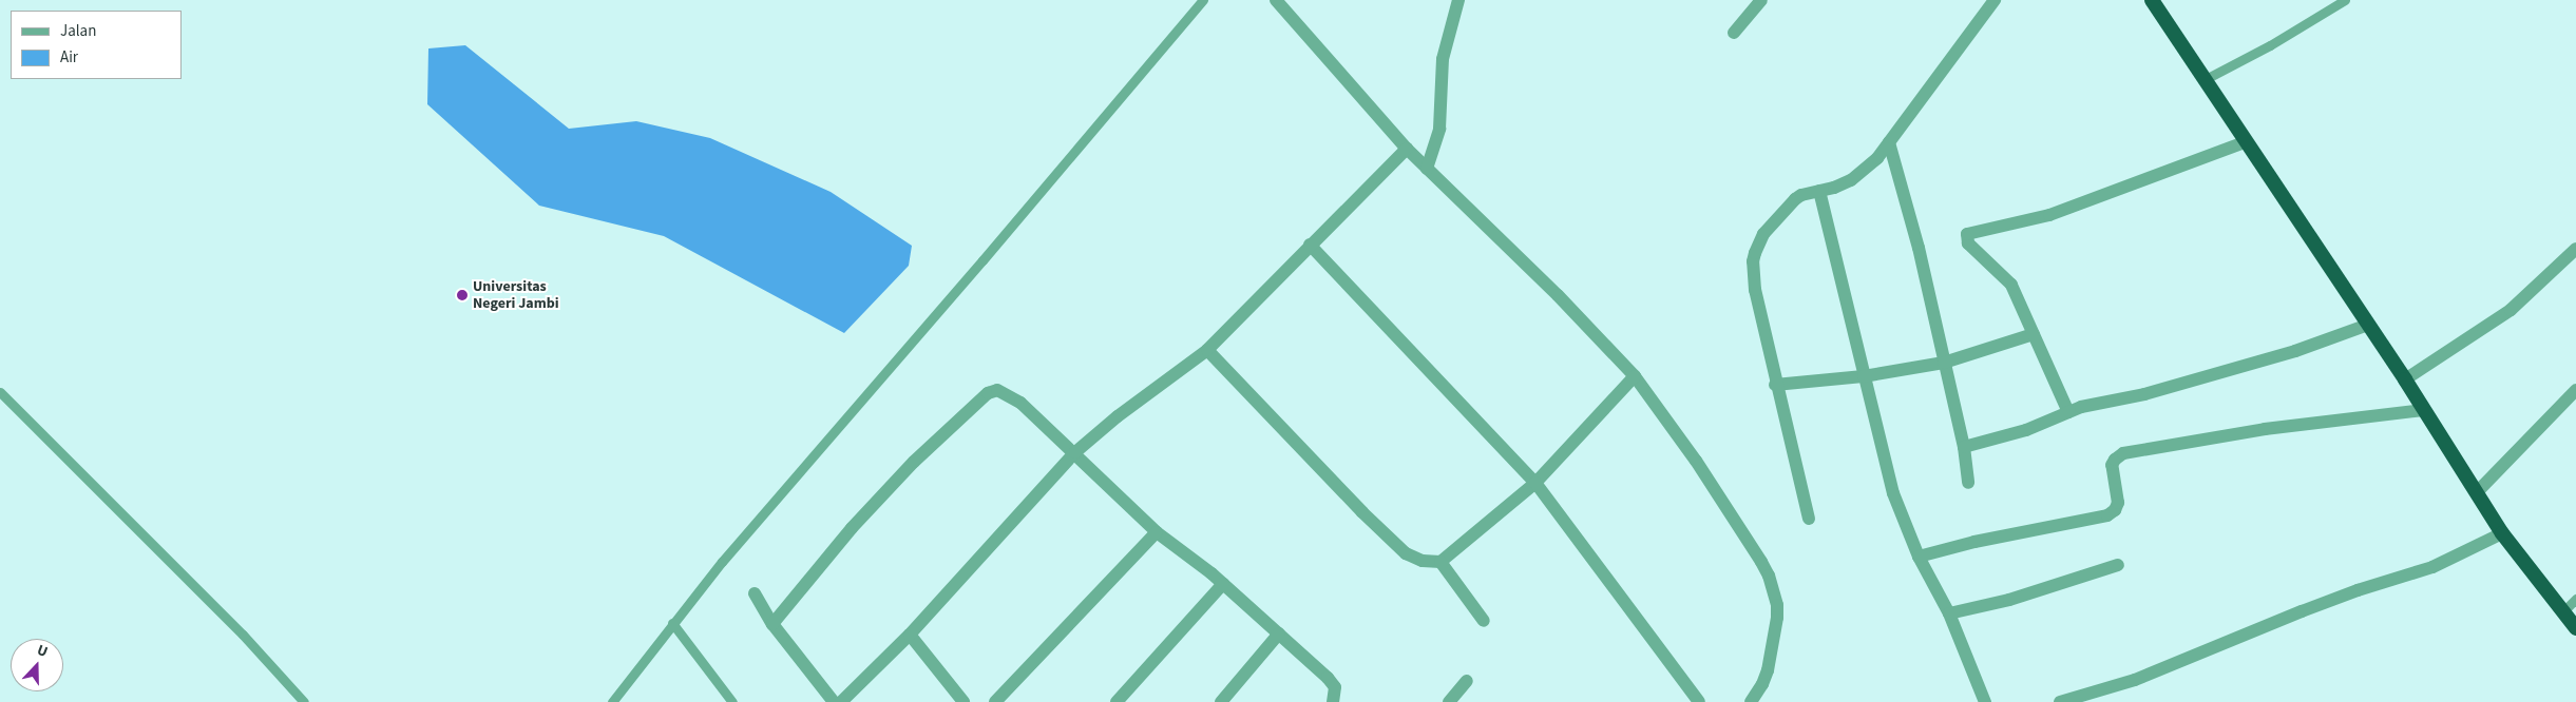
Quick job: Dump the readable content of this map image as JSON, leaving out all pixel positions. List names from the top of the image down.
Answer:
{
  "places": ["Universitas Negeri Jambi"],
  "legend": ["Jalan", "Air"],
  "north": "top"
}
